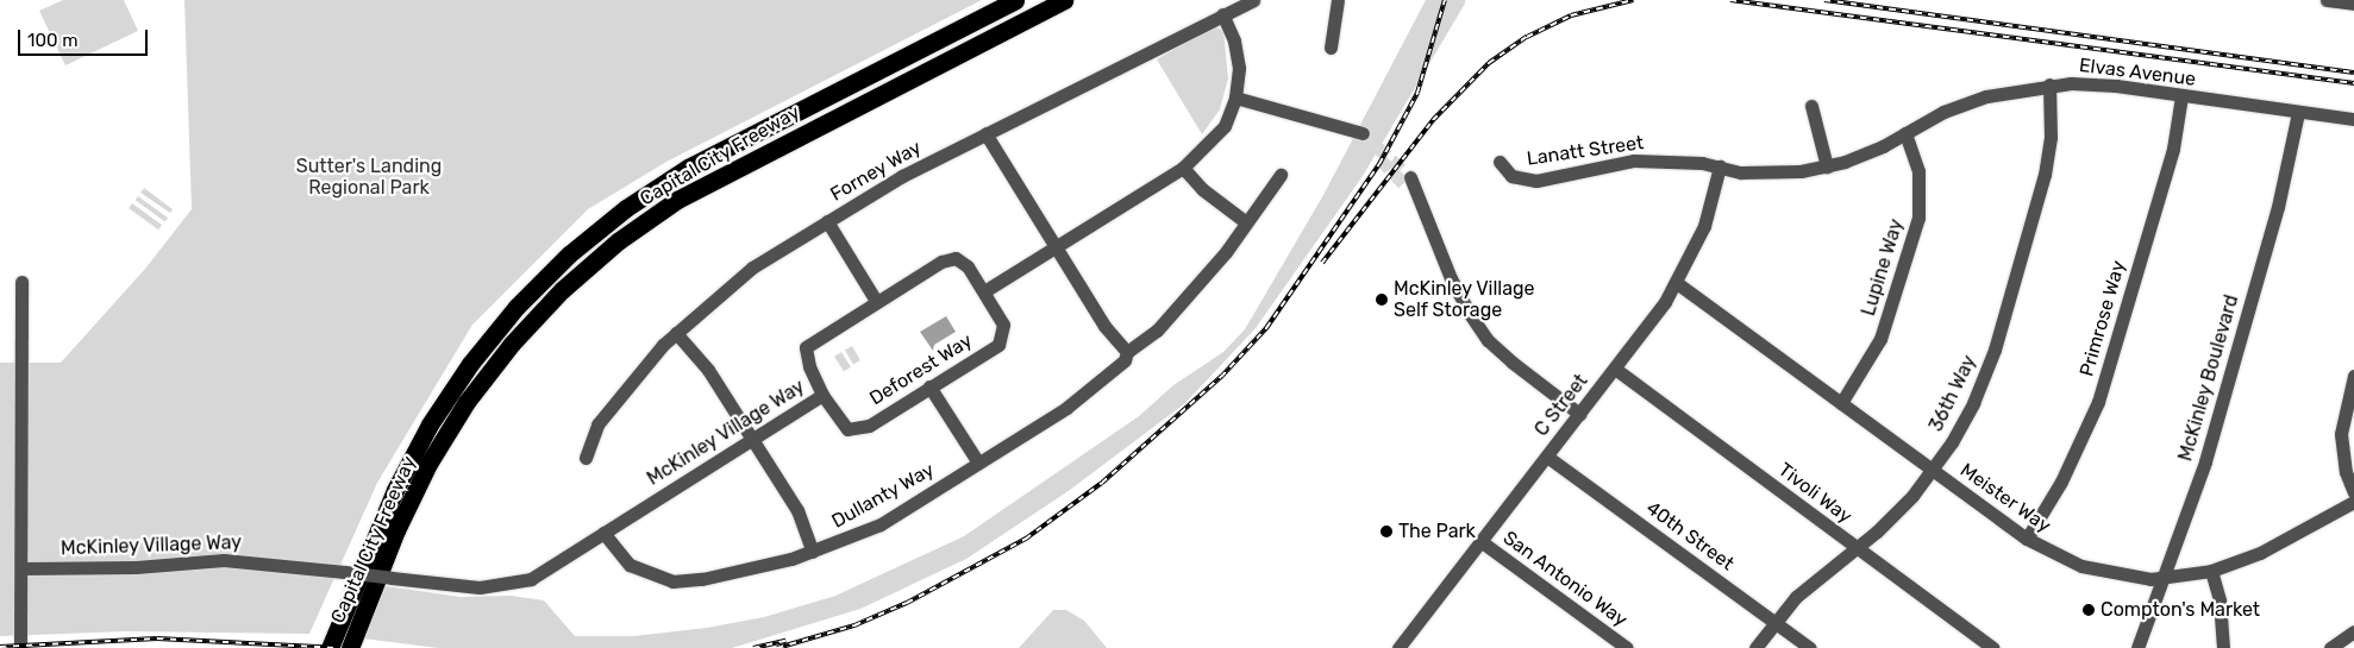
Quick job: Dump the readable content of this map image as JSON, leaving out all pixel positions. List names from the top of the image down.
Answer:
{
  "streets": {
    "highway": ["Capital City Freeway"],
    "street": [
      "Elvas Avenue",
      "Lanatt Street",
      "Forney Way",
      "Lupine Way",
      "Primrose Way",
      "Deforest Way",
      "McKinley Boulevard",
      "36th Way",
      "C Street",
      "McKinley Village Way",
      "Tivoli Way",
      "Dullanty Way",
      "Meister Way",
      "40th Street",
      "San Antonio Way"
    ]
  },
  "crossings": [
    ["Elvas Avenue", "Lanatt Street"],
    ["Elvas Avenue", "Lupine Way"],
    ["Elvas Avenue", "Primrose Way"],
    ["Elvas Avenue", "McKinley Boulevard"],
    ["Elvas Avenue", "36th Way"],
    ["Elvas Avenue", "C Street"],
    ["Lanatt Street", "C Street"],
    ["Lupine Way", "Meister Way"],
    ["Primrose Way", "Meister Way"],
    ["Deforest Way", "McKinley Village Way"],
    ["McKinley Boulevard", "Meister Way"],
    ["36th Way", "Tivoli Way"],
    ["36th Way", "Meister Way"],
    ["36th Way", "40th Street"],
    ["C Street", "Tivoli Way"],
    ["C Street", "Meister Way"],
    ["C Street", "40th Street"],
    ["C Street", "San Antonio Way"],
    ["McKinley Village Way", "Dullanty Way"]
  ],
  "parks": ["Sutter's Landing Regional Park"],
  "places": ["McKinley Village Self Storage", "The Park", "Compton's Market"],
  "scale_bar": "100 m"
}
